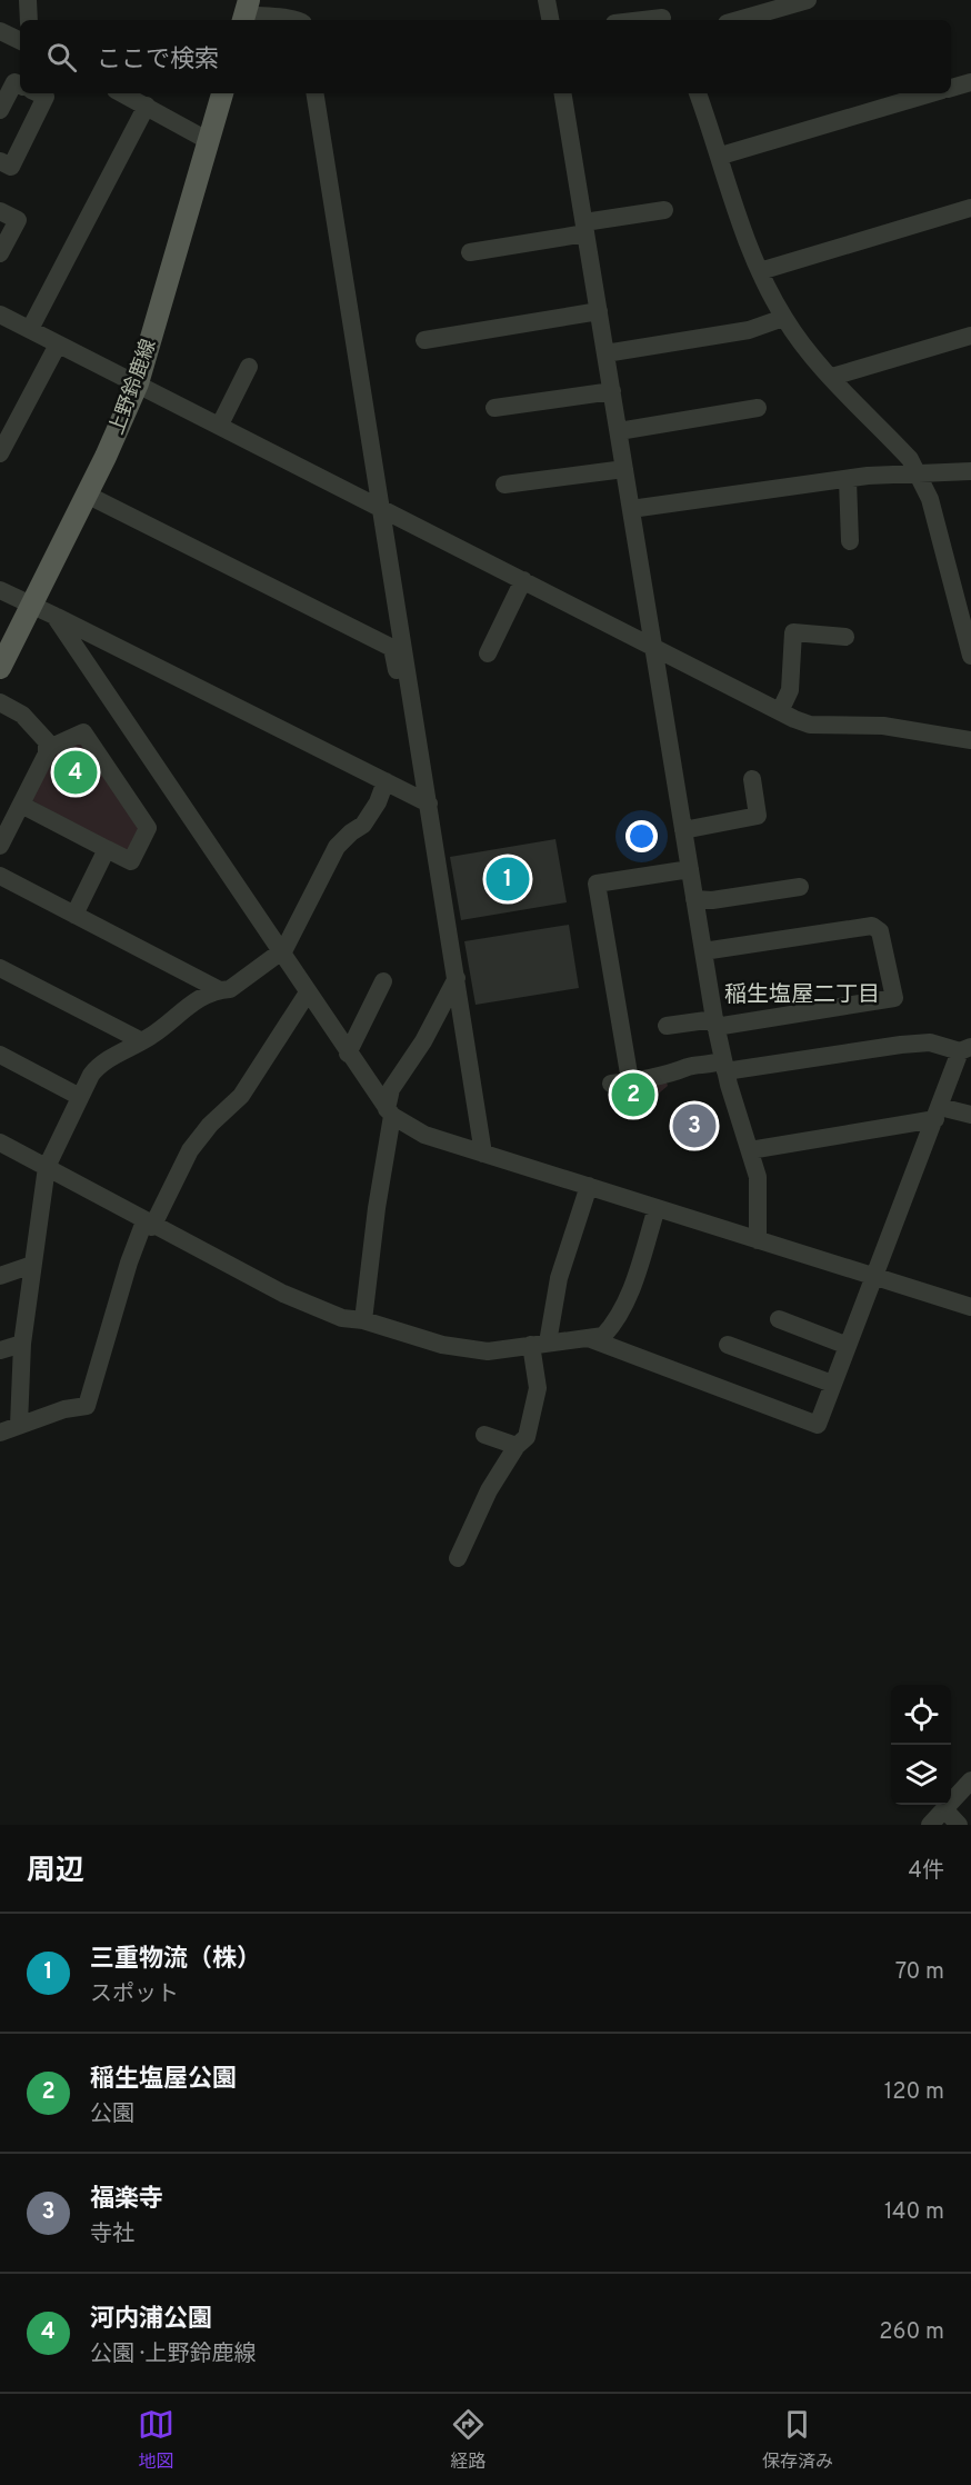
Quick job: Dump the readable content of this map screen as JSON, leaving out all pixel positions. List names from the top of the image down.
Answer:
{
  "streets": {
    "main road": ["上野鈴鹿線"]
  },
  "districts": ["稲生塩屋二丁目"],
  "page": {
    "search": "ここで検索",
    "pins": [
      "4",
      "1",
      "2",
      "3"
    ],
    "heading": ["周辺", "4件"],
    "list": [
      {
        "mark": "1",
        "name": "三重物流（株）",
        "note": "スポット",
        "value": "70 m"
      },
      {
        "mark": "2",
        "name": "稲生塩屋公園",
        "note": "公園",
        "value": "120 m"
      },
      {
        "mark": "3",
        "name": "福楽寺",
        "note": "寺社",
        "value": "140 m"
      },
      {
        "mark": "4",
        "name": "河内浦公園",
        "note": "公園 · 上野鈴鹿線",
        "value": "260 m"
      }
    ],
    "nav": ["地図", "経路", "保存済み"]
  }
}
